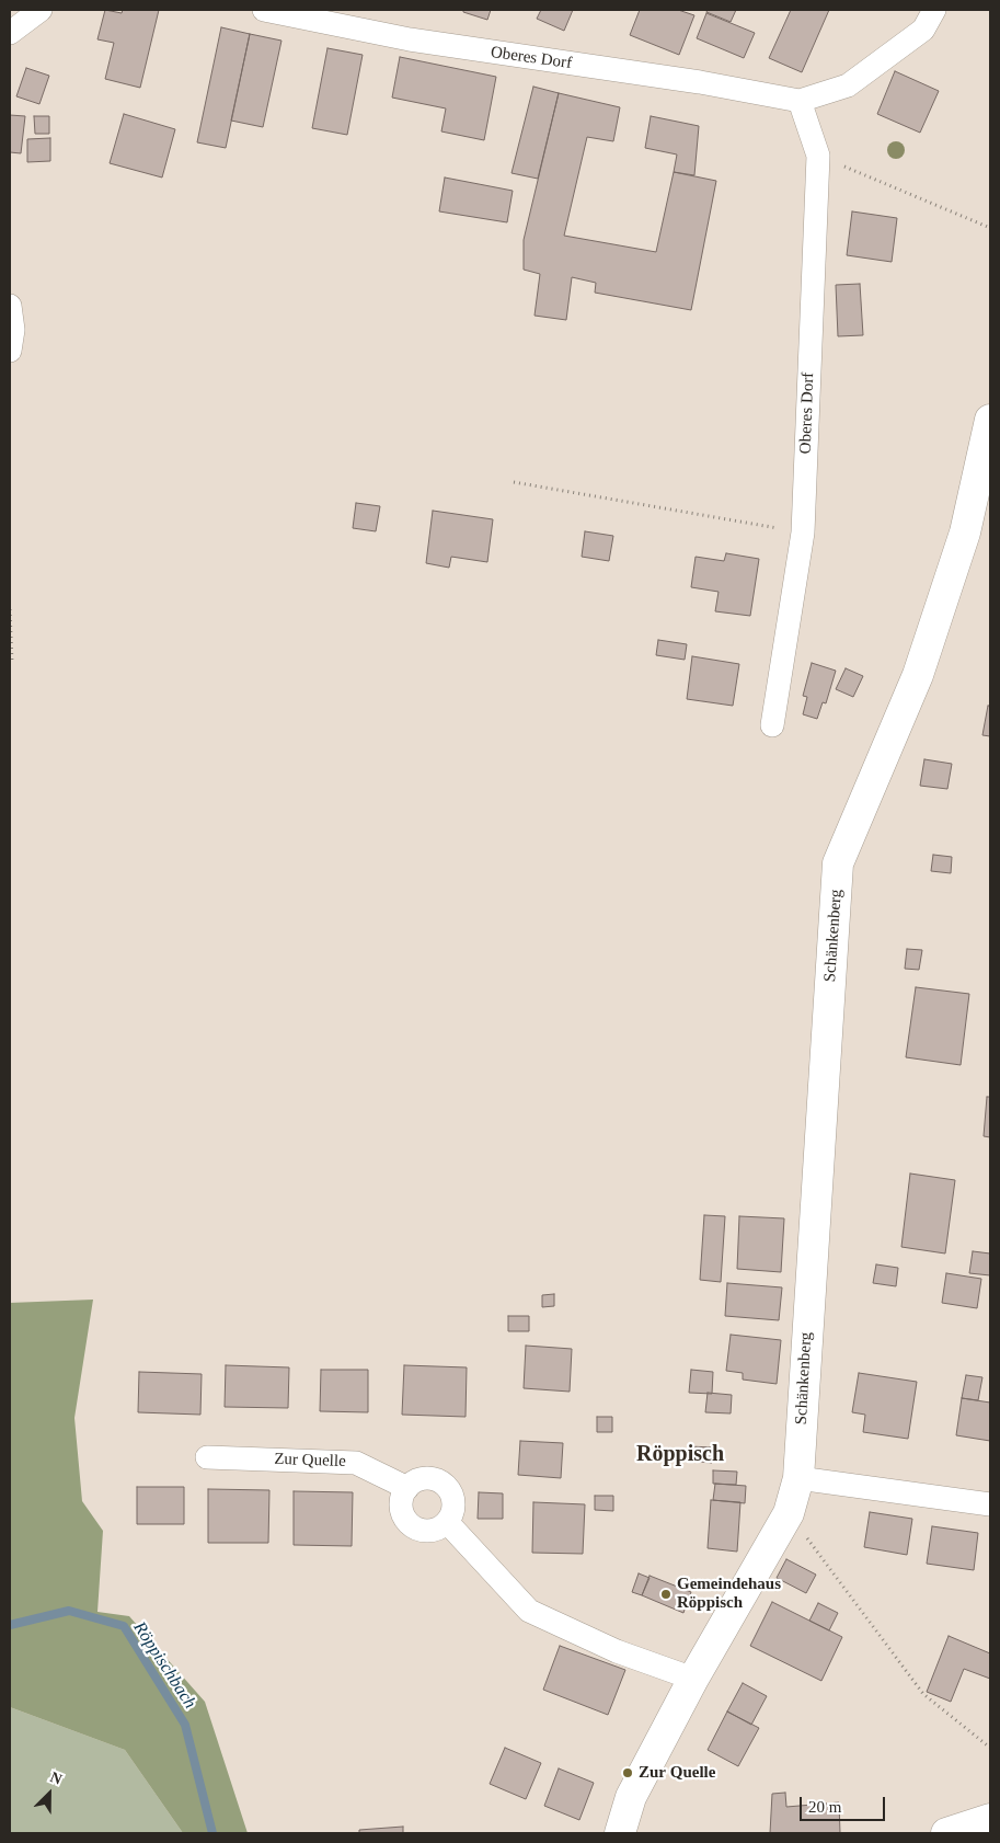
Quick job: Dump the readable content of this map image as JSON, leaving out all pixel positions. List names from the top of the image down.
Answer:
{
  "streets": {
    "street": ["Oberes Dorf", "Schänkenberg", "Zur Quelle"]
  },
  "districts": ["Röppisch"],
  "water": ["Röppischbach"],
  "places": ["Gemeindehaus Röppisch", "Zur Quelle"],
  "scale_bar": "20 m",
  "north": "top right"
}
